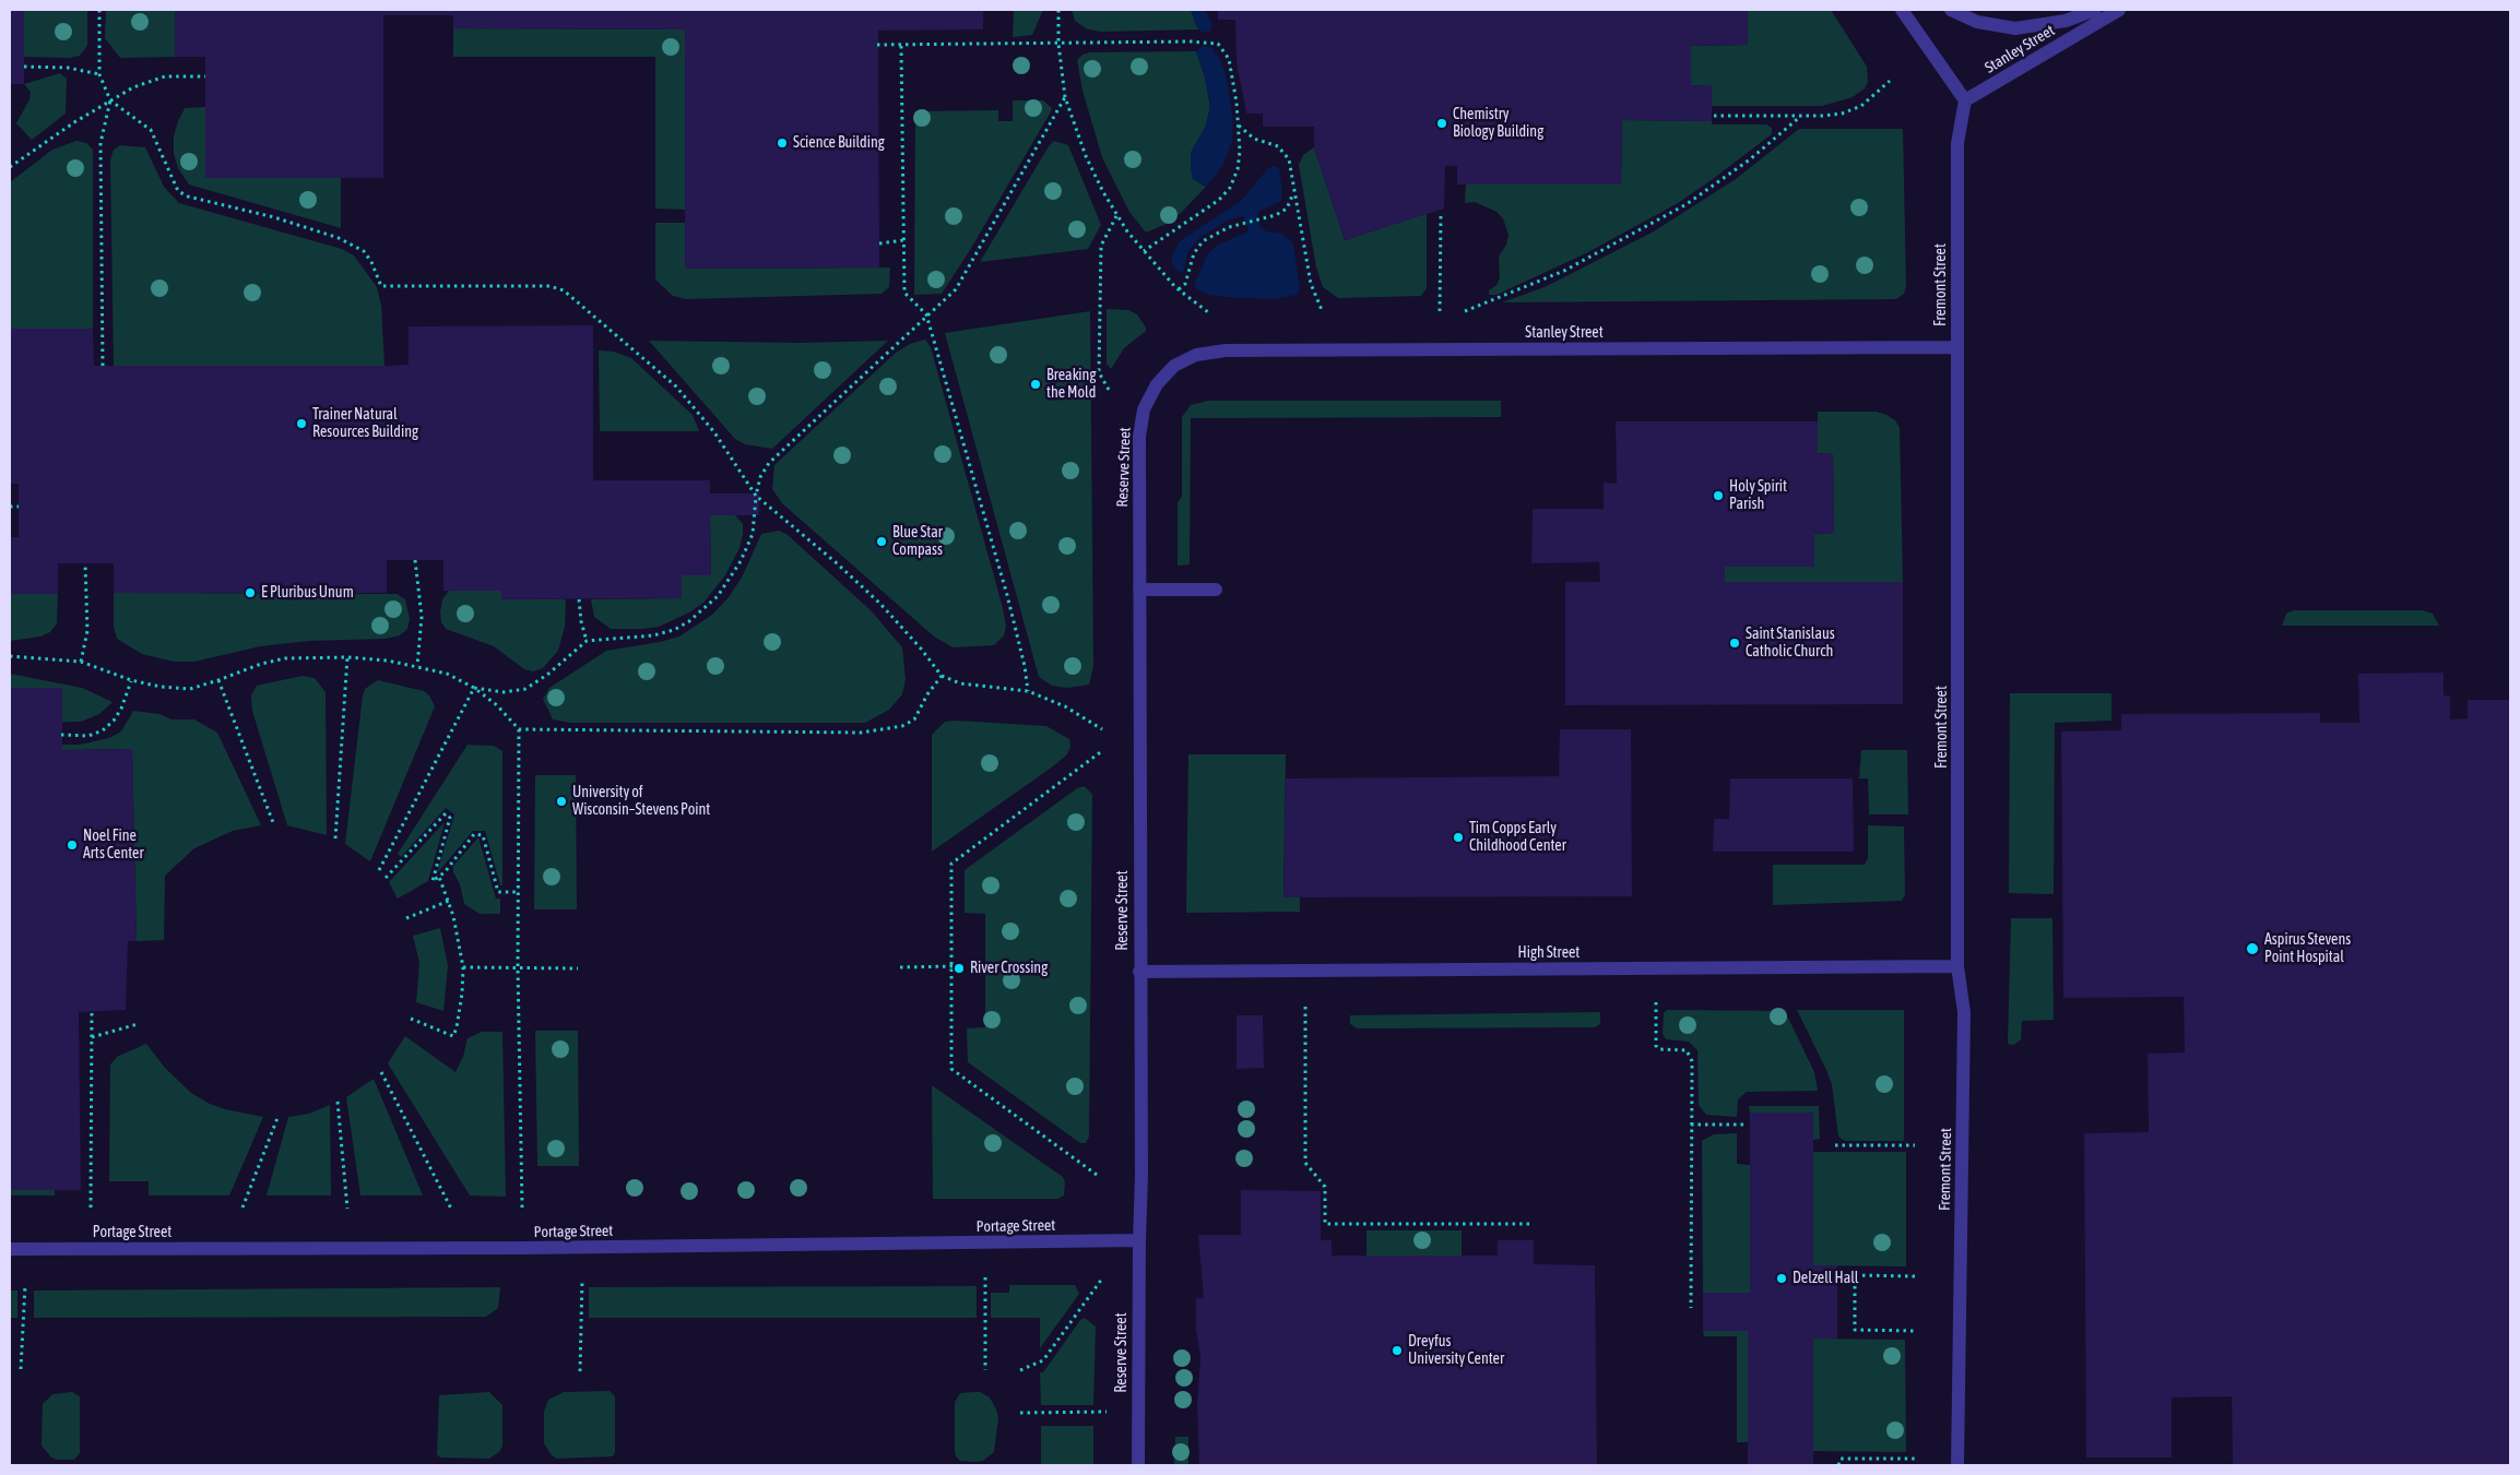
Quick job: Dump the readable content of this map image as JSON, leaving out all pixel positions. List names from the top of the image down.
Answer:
{
  "streets": {
    "street": [
      "Stanley Street",
      "Fremont Street",
      "Reserve Street",
      "High Street",
      "Portage Street"
    ]
  },
  "crossings": [
    ["Stanley Street", "Fremont Street"],
    ["Stanley Street", "Reserve Street"],
    ["Fremont Street", "High Street"],
    ["Reserve Street", "High Street"],
    ["Reserve Street", "Portage Street"]
  ],
  "places": [
    "Chemistry Biology Building",
    "Science Building",
    "Breaking the Mold",
    "Trainer Natural Resources Building",
    "Holy Spirit Parish",
    "Blue Star Compass",
    "E Pluribus Unum",
    "Saint Stanislaus Catholic Church",
    "University of Wisconsin–Stevens Point",
    "Tim Copps Early Childhood Center",
    "Noel Fine Arts Center",
    "Aspirus Stevens Point Hospital",
    "River Crossing",
    "Delzell Hall",
    "Dreyfus University Center"
  ]
}
